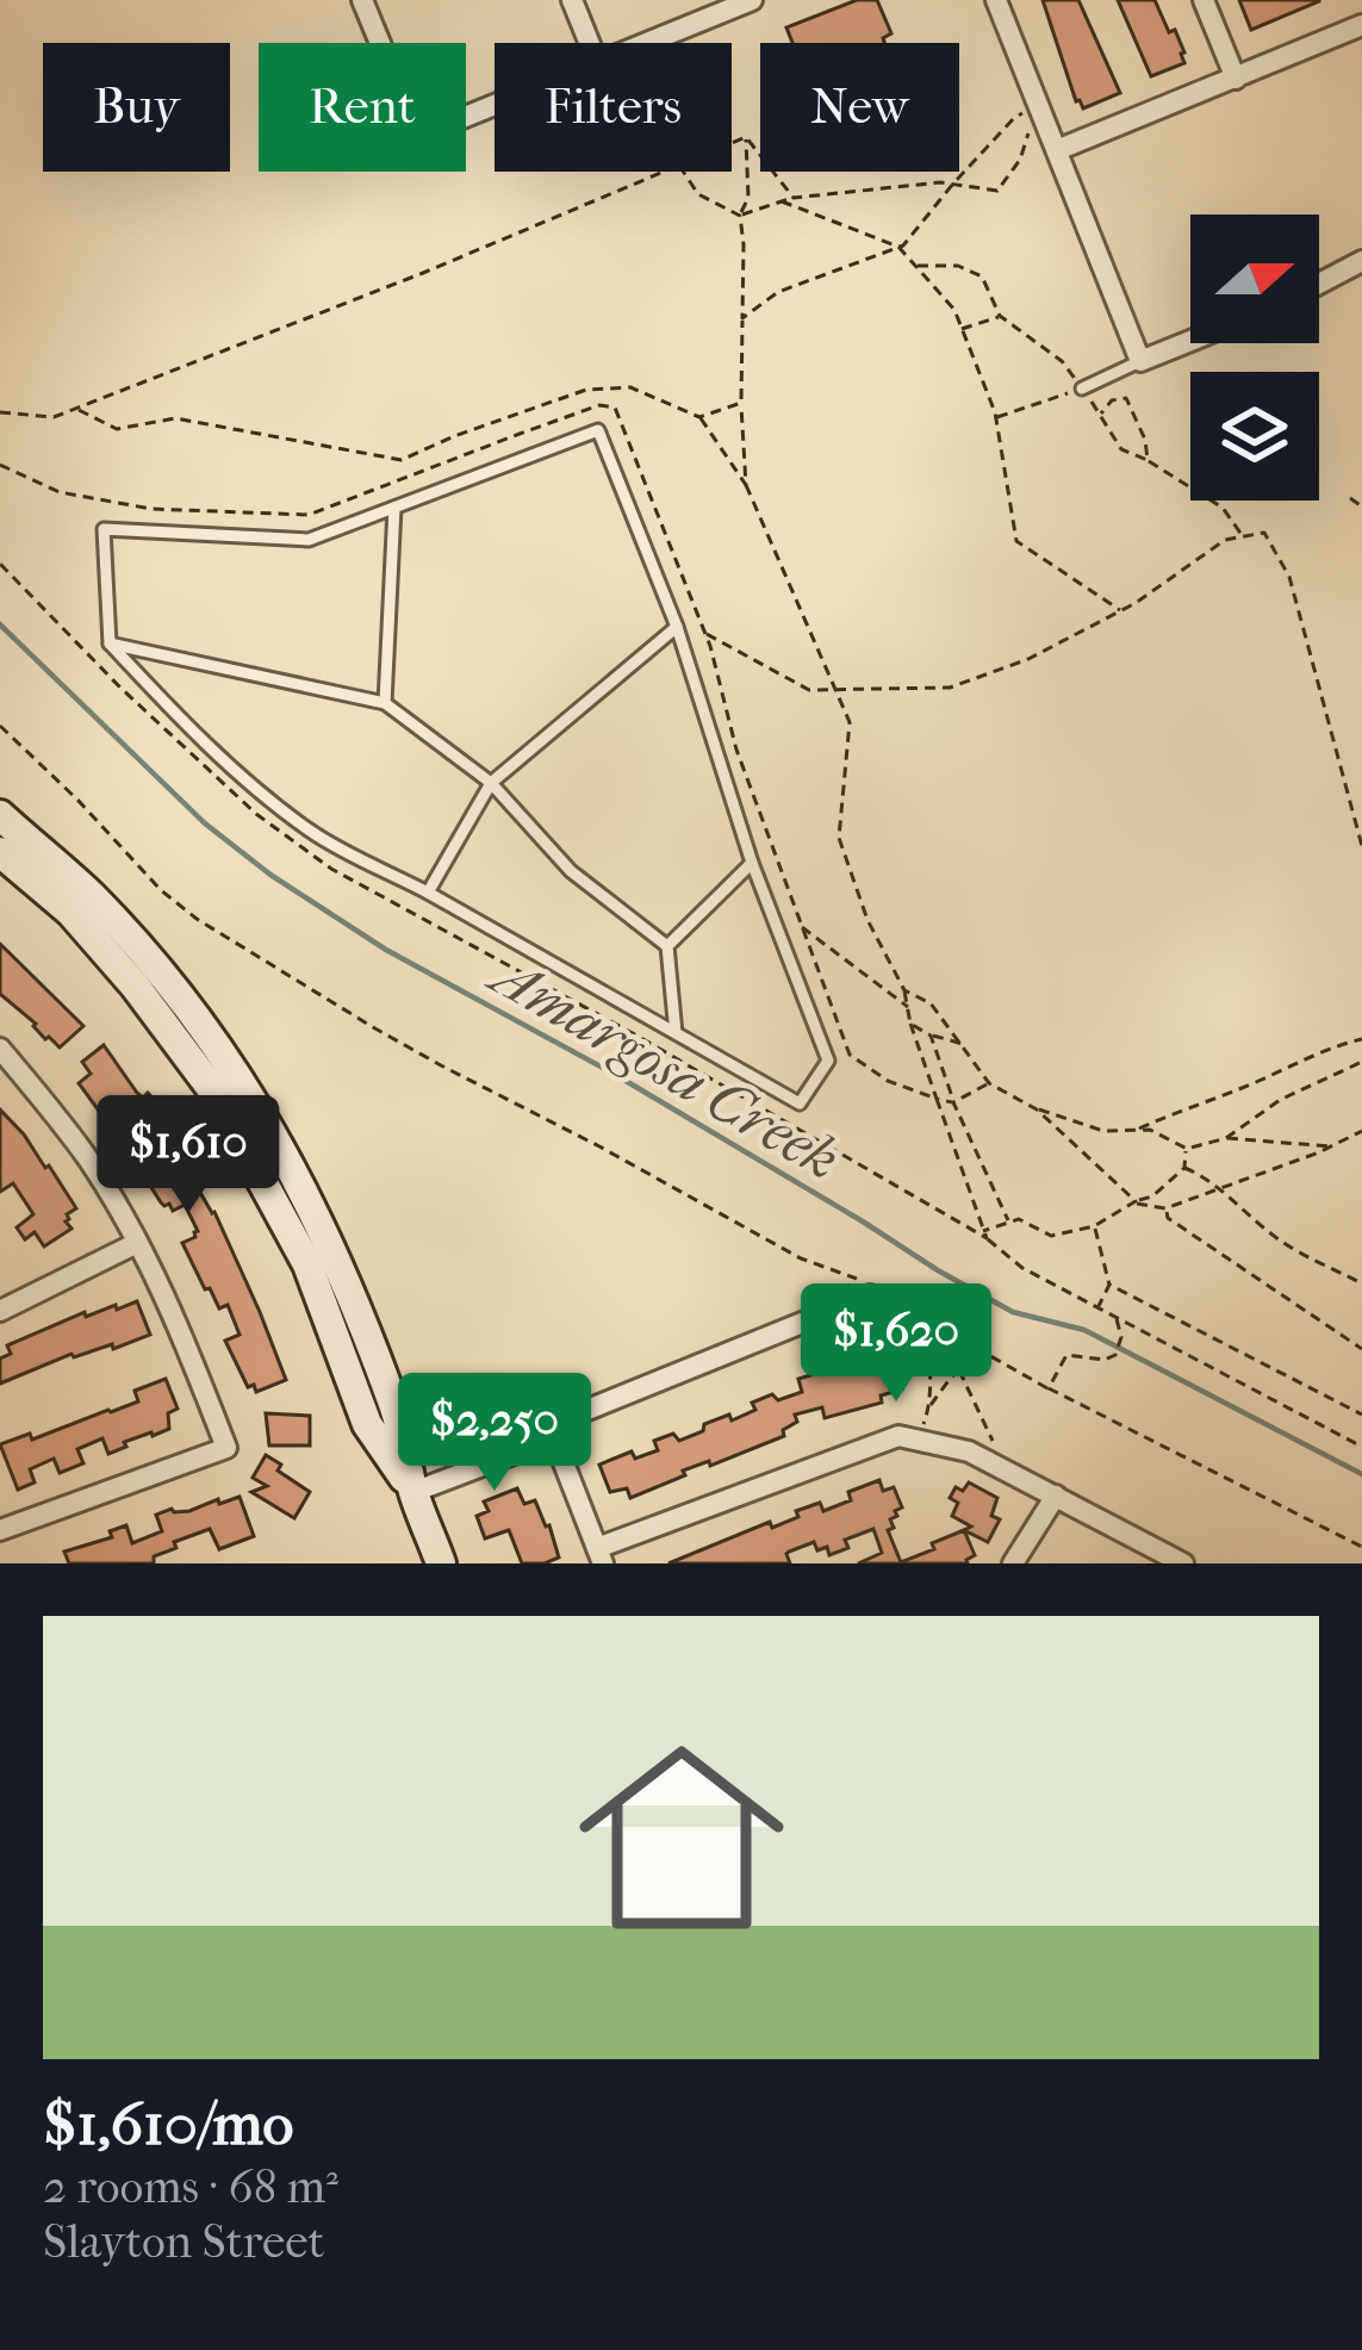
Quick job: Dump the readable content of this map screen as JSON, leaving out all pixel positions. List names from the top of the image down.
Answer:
{
  "water": ["Amargosa Creek"],
  "north": "right",
  "page": {
    "chip": [
      "Buy",
      "Rent",
      "Filters",
      "New"
    ],
    "price": ["$1,610", "$1,620", "$2,250"],
    "list": [
      {
        "name": "$1,610/mo",
        "note": "2 rooms · 68 m² · Slayton Street"
      }
    ]
  }
}
